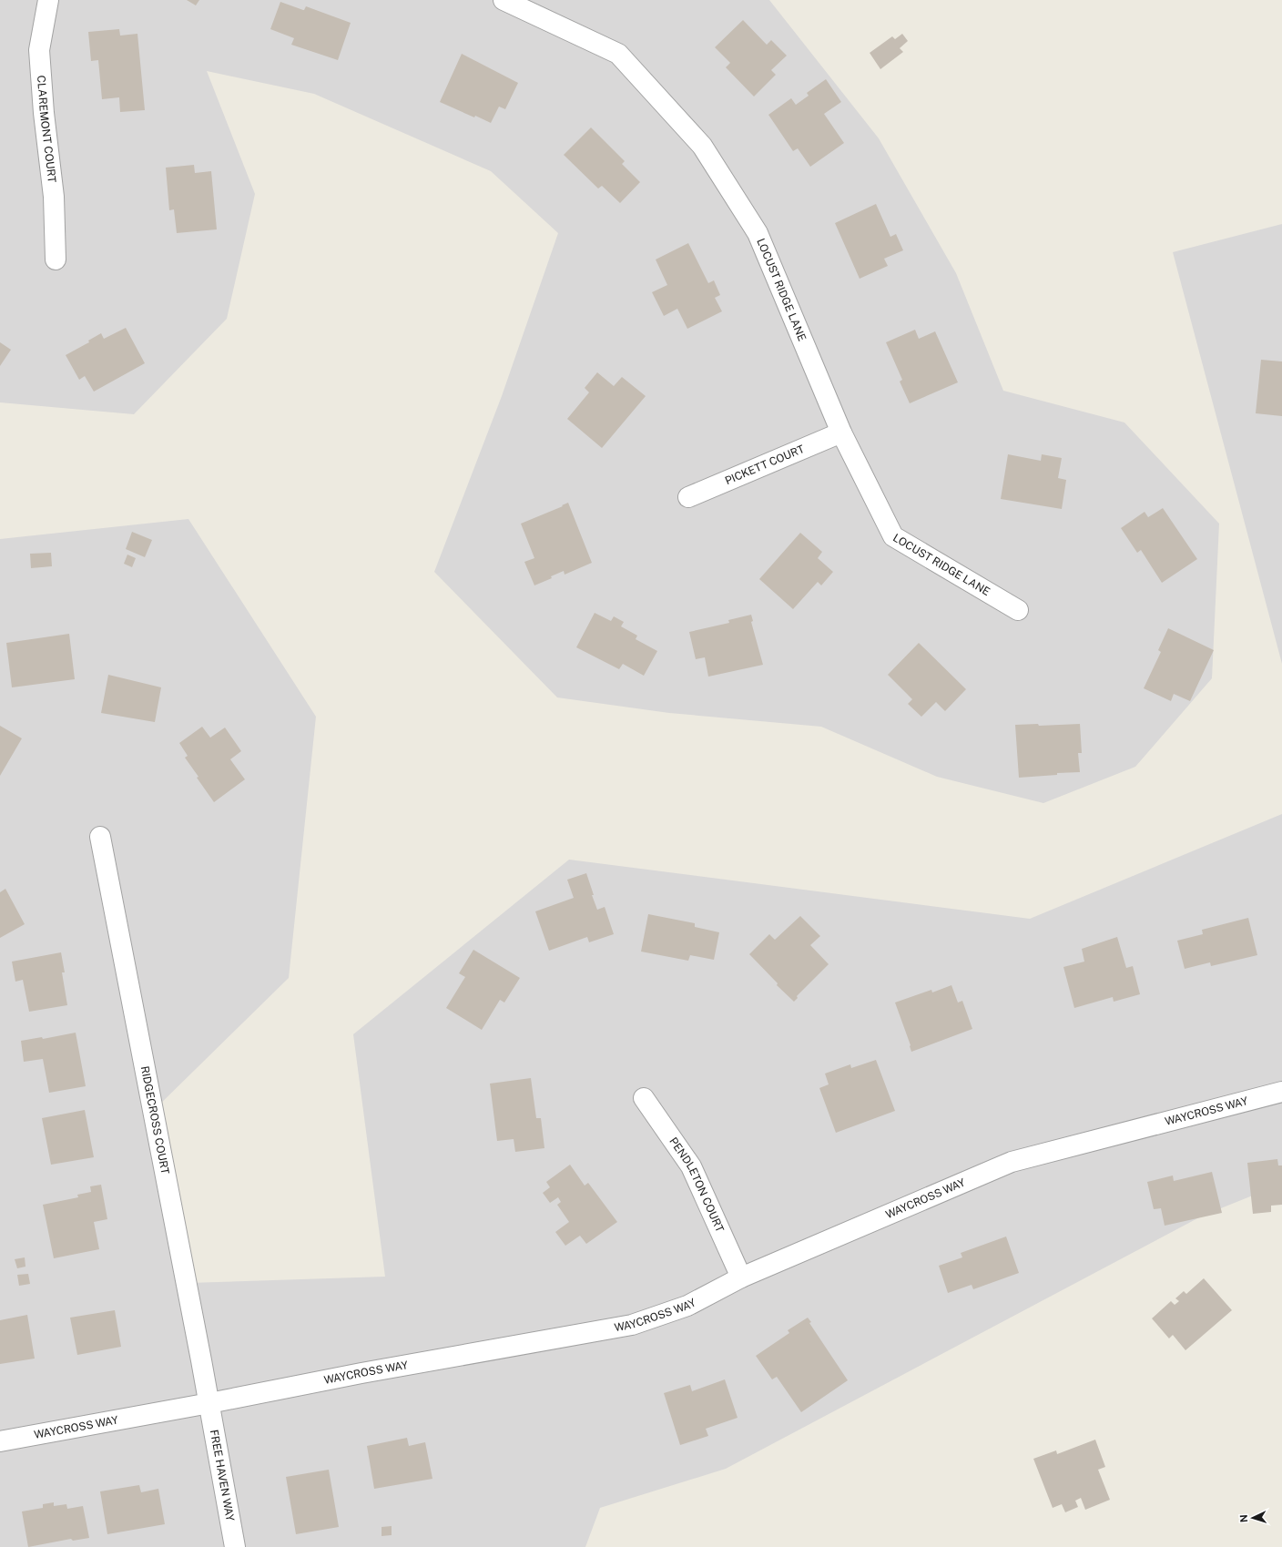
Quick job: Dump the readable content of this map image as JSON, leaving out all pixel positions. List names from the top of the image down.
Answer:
{
  "streets": {
    "street": [
      "CLAREMONT COURT",
      "LOCUST RIDGE LANE",
      "PICKETT COURT",
      "WAYCROSS WAY",
      "RIDGECROSS COURT",
      "PENDLETON COURT",
      "FREE HAVEN WAY"
    ]
  },
  "crossings": [
    ["LOCUST RIDGE LANE", "PICKETT COURT"],
    ["WAYCROSS WAY", "RIDGECROSS COURT"],
    ["WAYCROSS WAY", "PENDLETON COURT"],
    ["WAYCROSS WAY", "FREE HAVEN WAY"],
    ["RIDGECROSS COURT", "FREE HAVEN WAY"]
  ],
  "north": "left"
}
